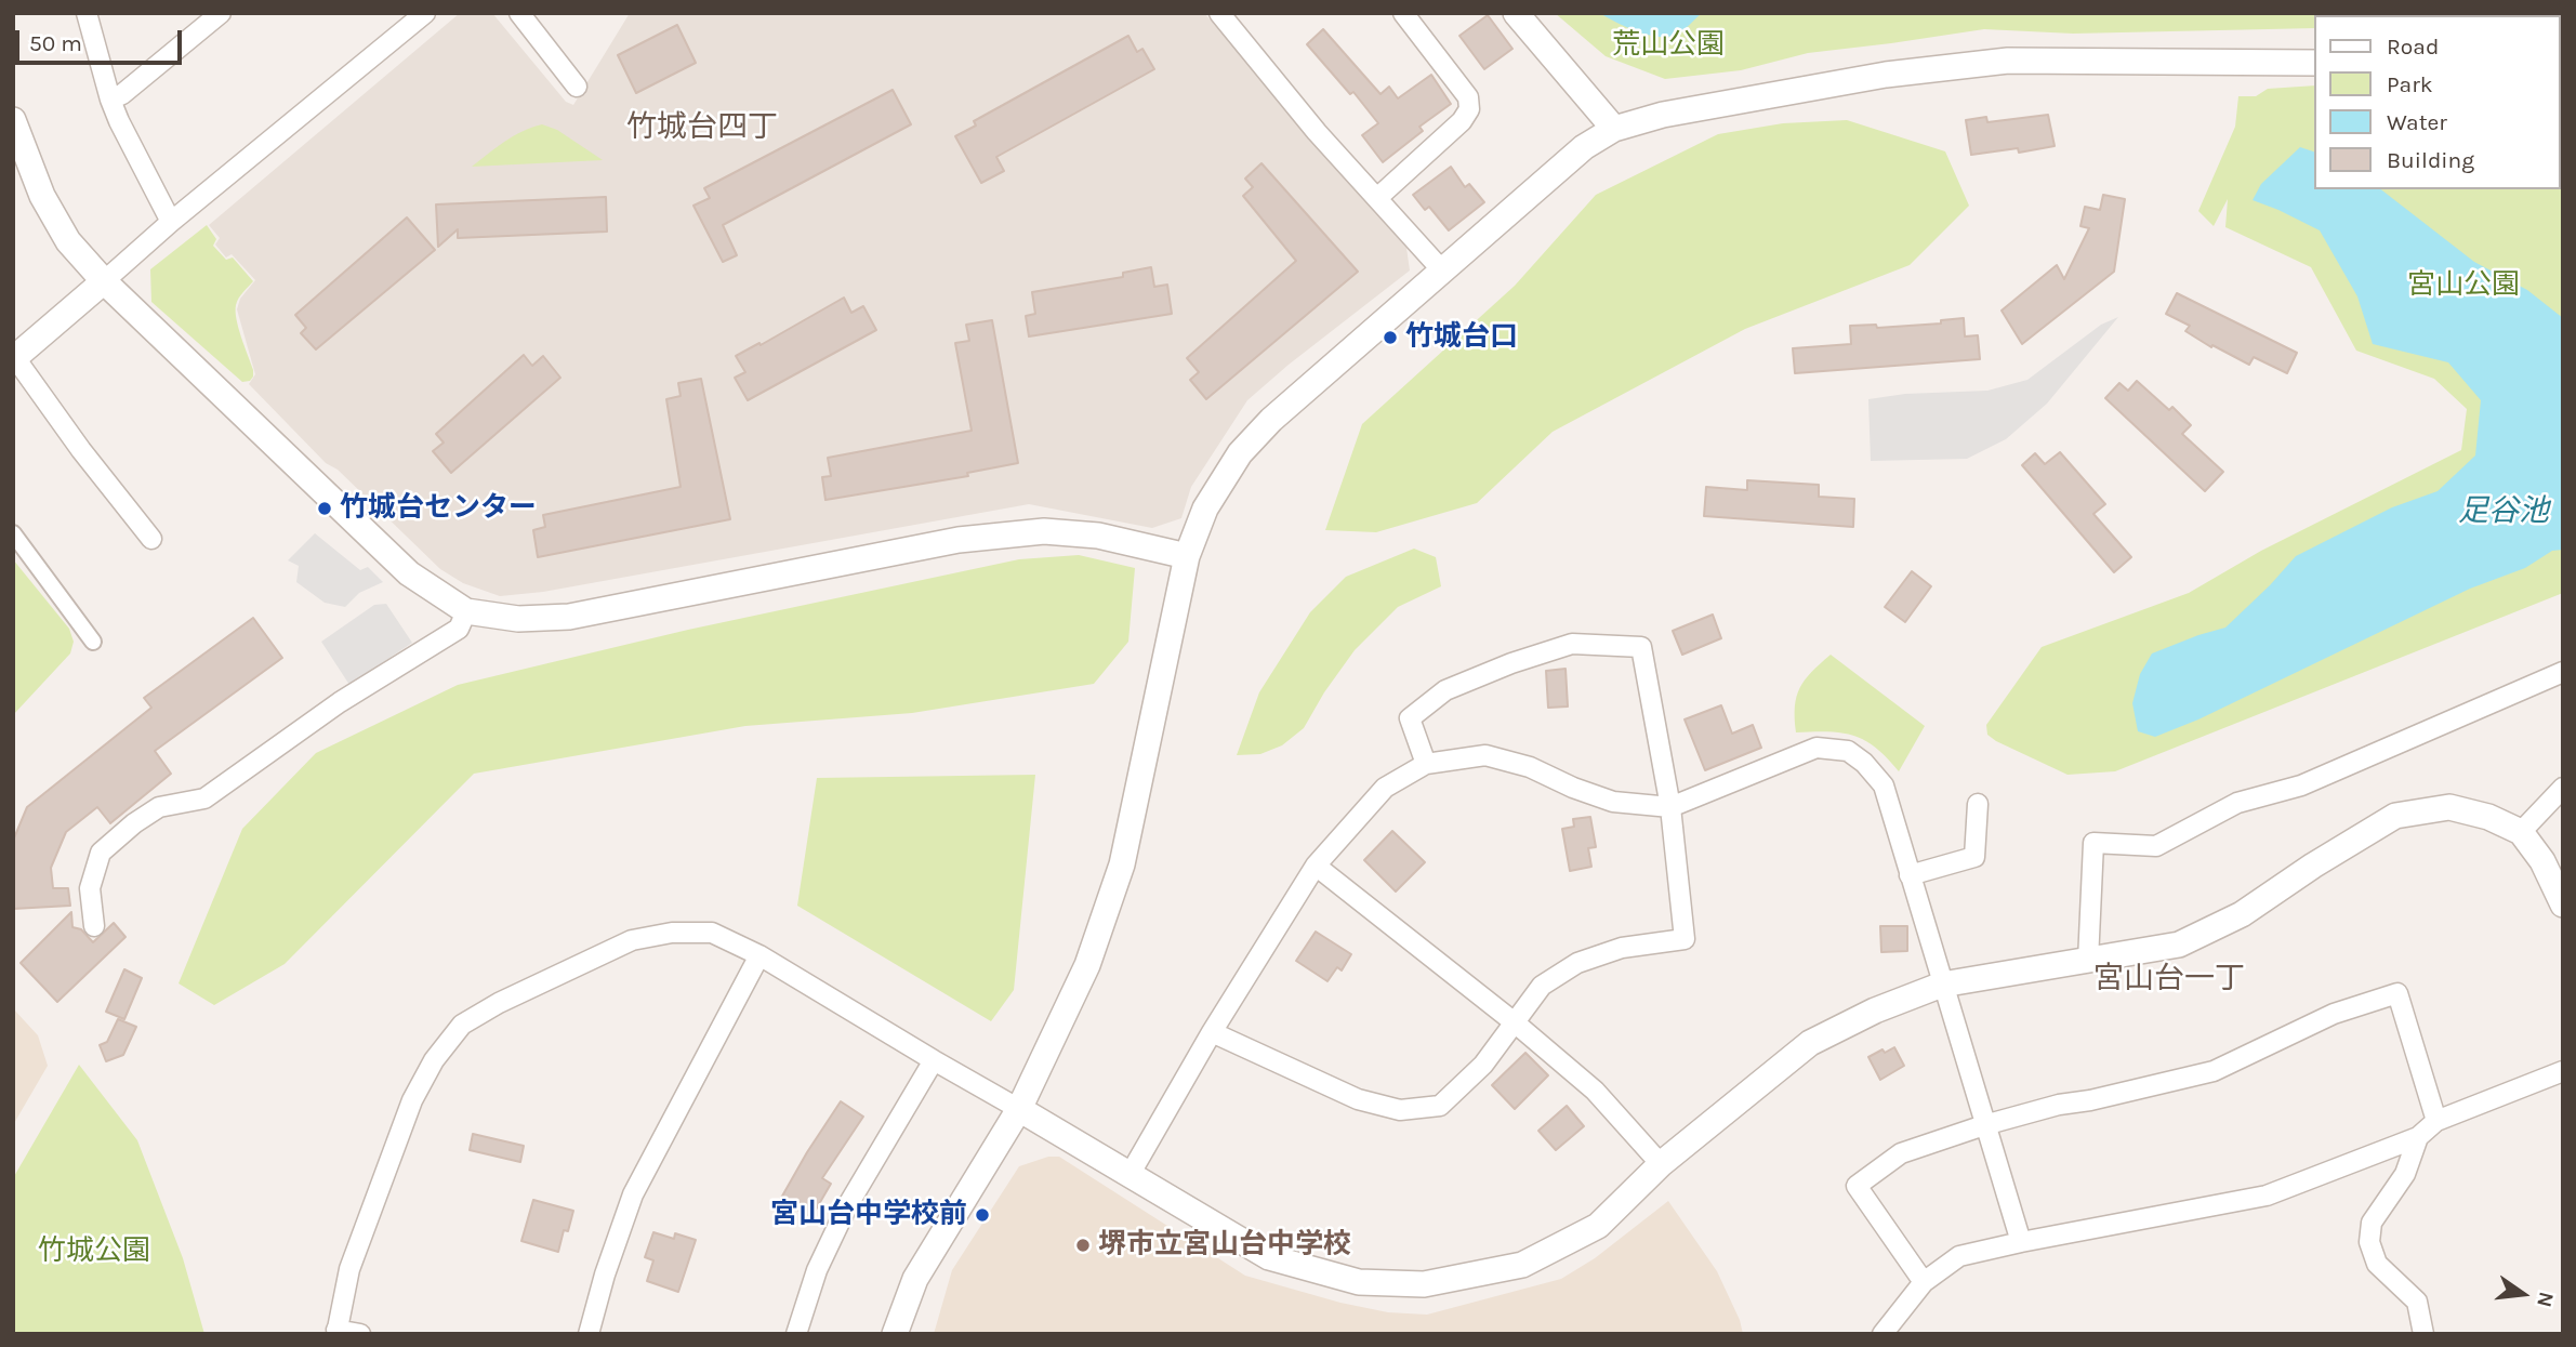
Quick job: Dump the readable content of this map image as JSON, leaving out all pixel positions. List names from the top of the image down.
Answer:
{
  "districts": ["竹城台四丁", "宮山台一丁"],
  "water": ["足谷池"],
  "parks": ["荒山公園", "宮山公園", "竹城公園"],
  "places": [
    "竹城台口",
    "竹城台センター",
    "宮山台中学校前",
    "堺市立宮山台中学校"
  ],
  "legend": [
    "Road",
    "Park",
    "Water",
    "Building"
  ],
  "scale_bar": "50 m",
  "north": "right"
}
